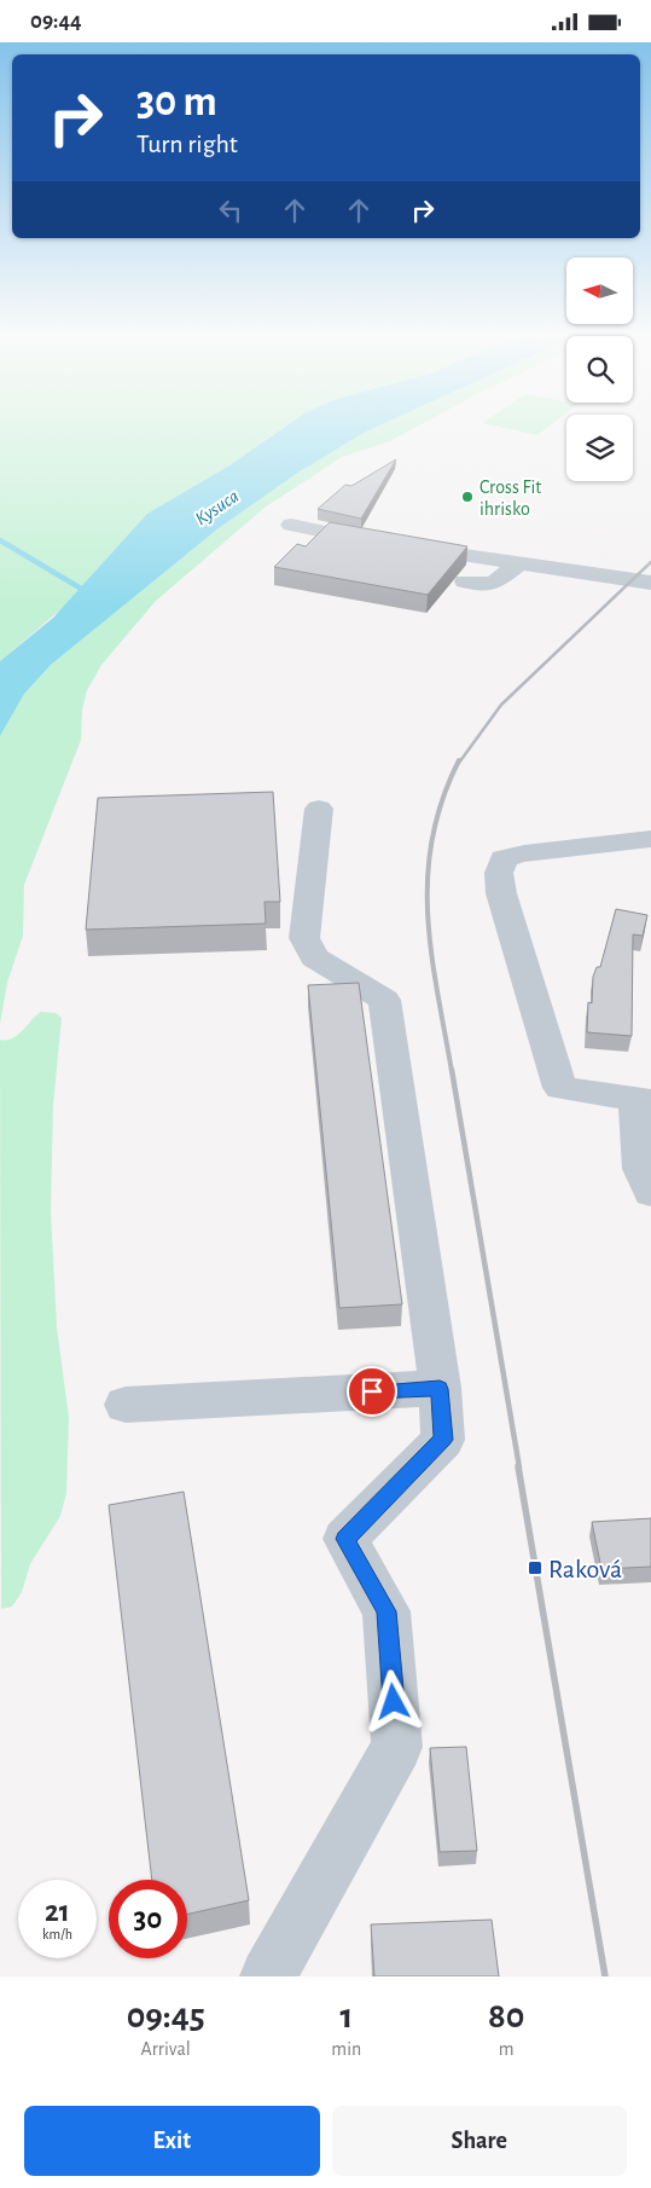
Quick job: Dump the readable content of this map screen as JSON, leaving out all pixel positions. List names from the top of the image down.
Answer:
{
  "water": ["Kysuca"],
  "places": {
    "other": ["Cross Fit ihrisko"],
    "transit": ["Raková"]
  },
  "north": "left",
  "page": {
    "status": "09:44",
    "turn": ["30 m", "Turn right"],
    "speed": "21 km/h",
    "limit": "30",
    "eta": [
      "09:45",
      "Arrival",
      "1",
      "min",
      "80",
      "m"
    ],
    "buttons": ["Exit", "Share"]
  }
}
